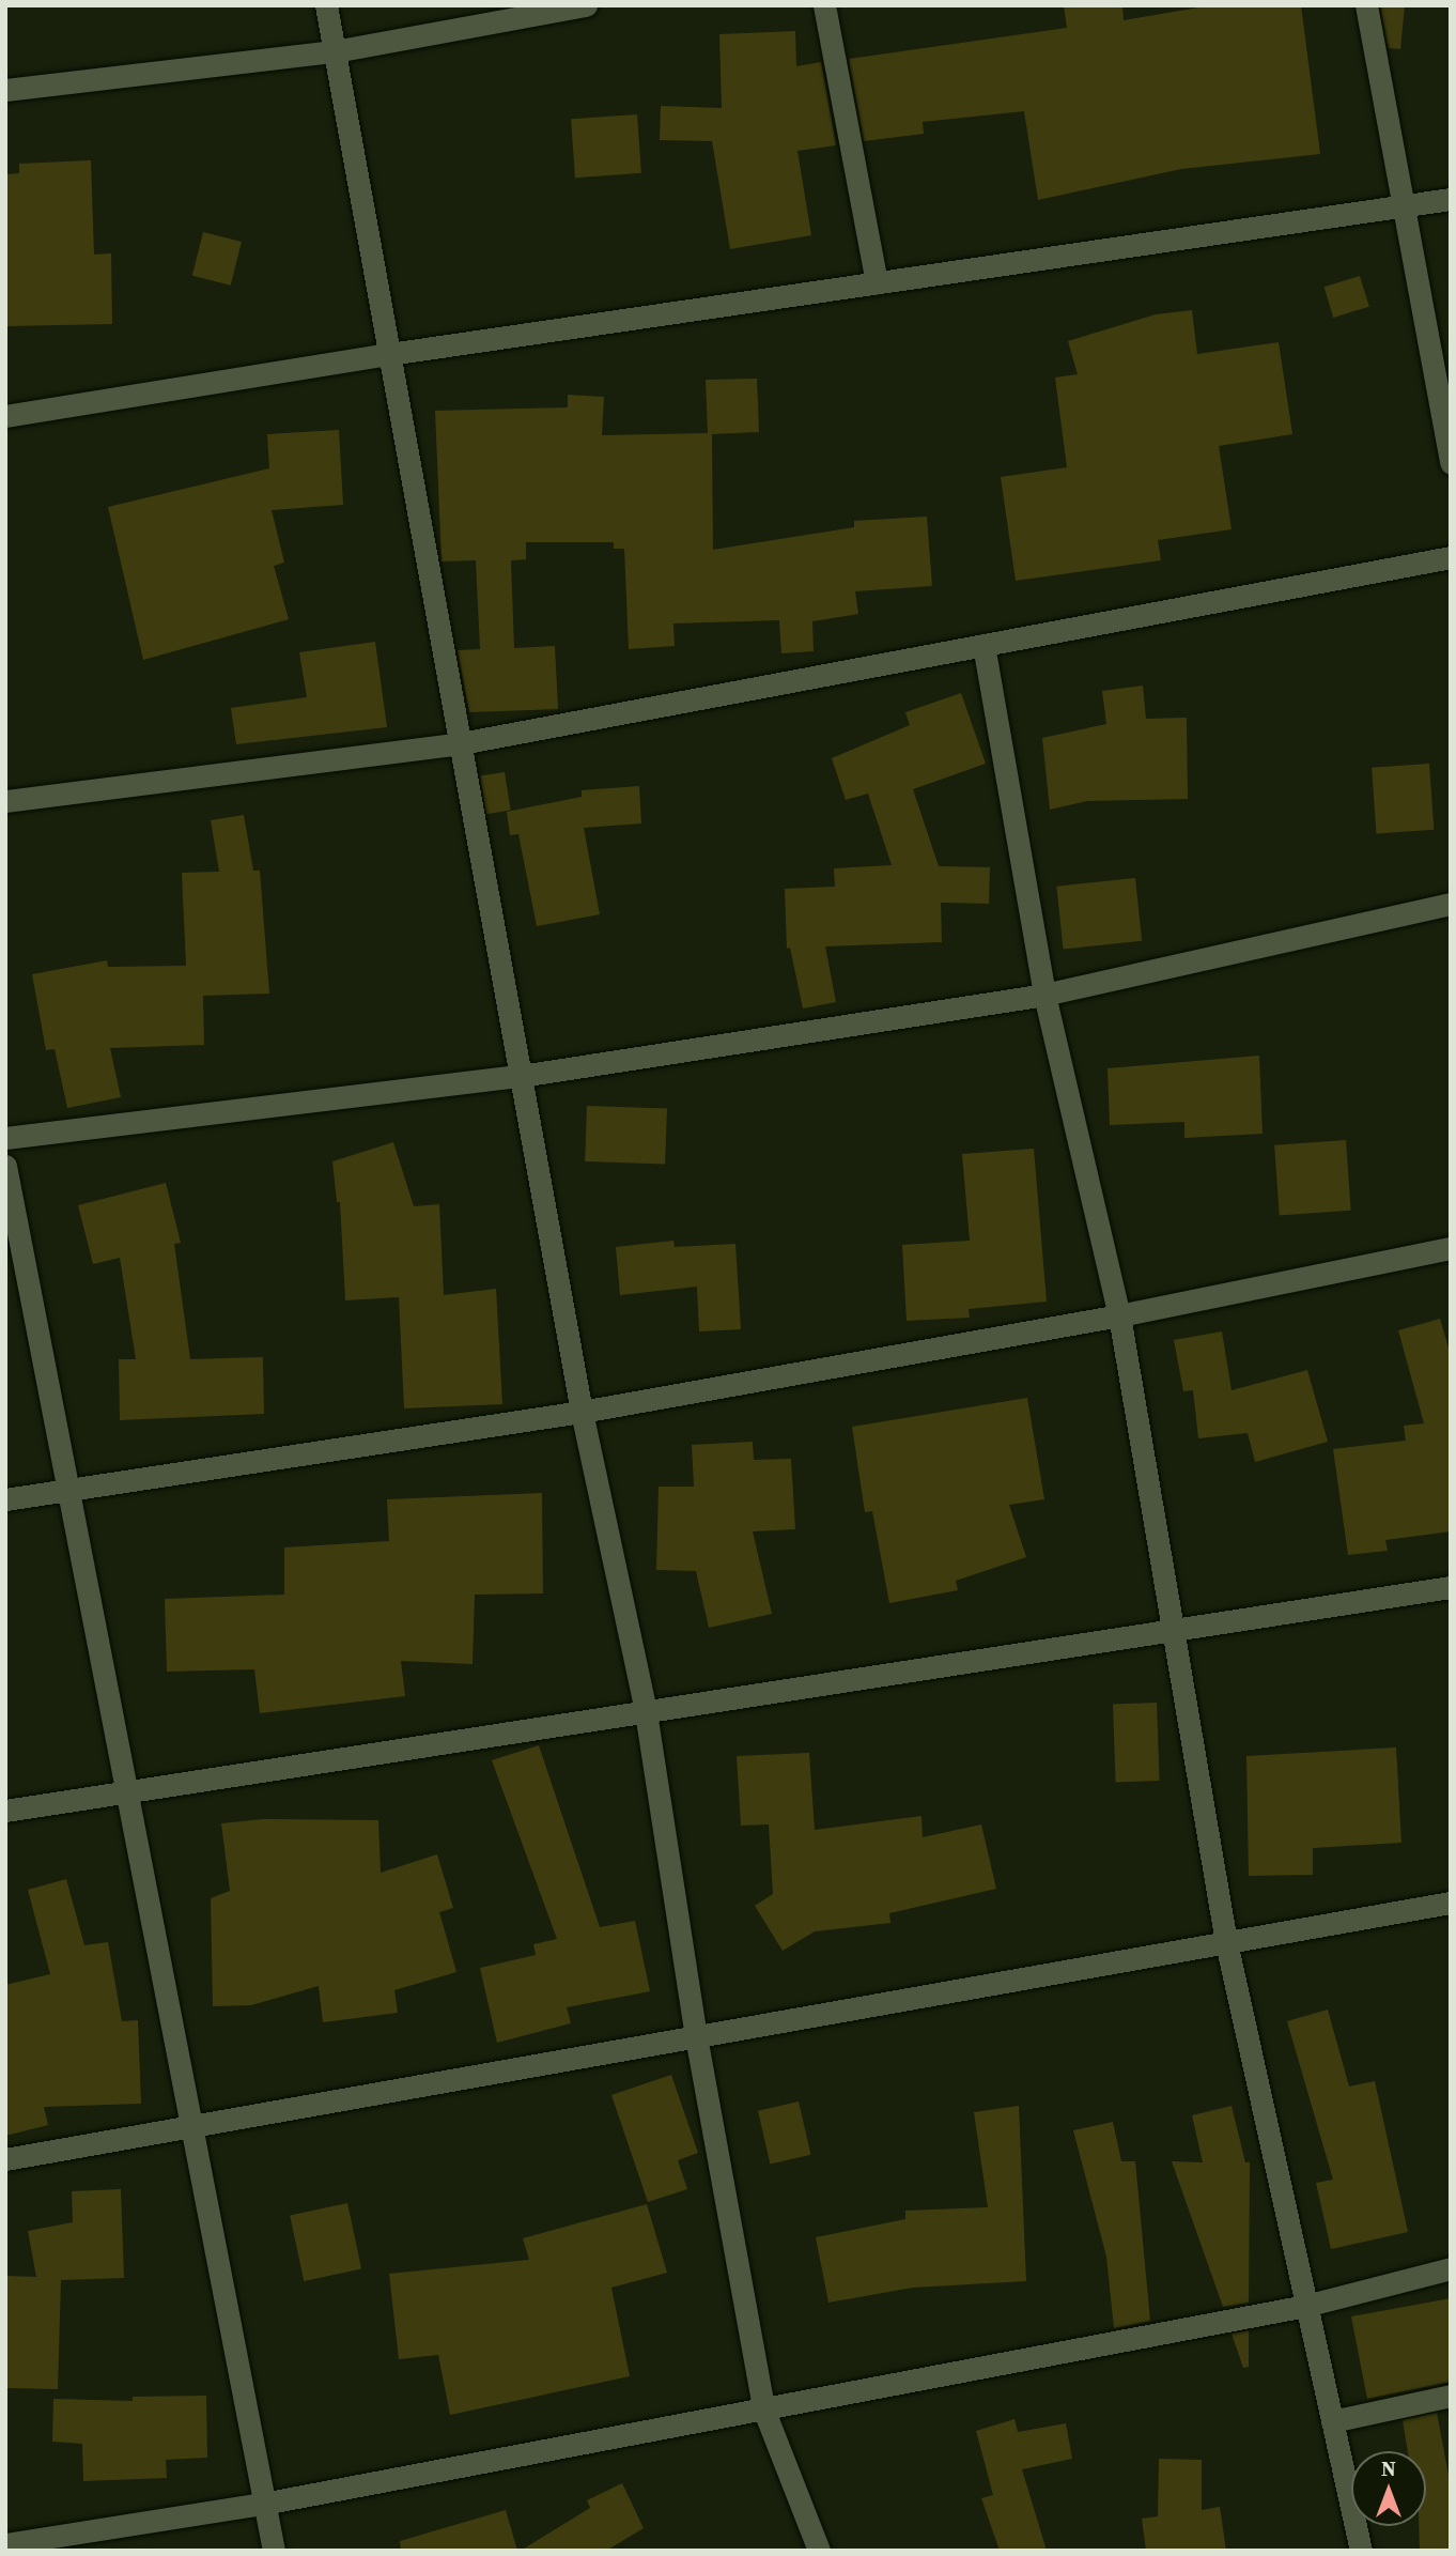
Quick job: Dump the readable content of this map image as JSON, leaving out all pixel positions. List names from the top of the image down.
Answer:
{
  "north": "top"
}
